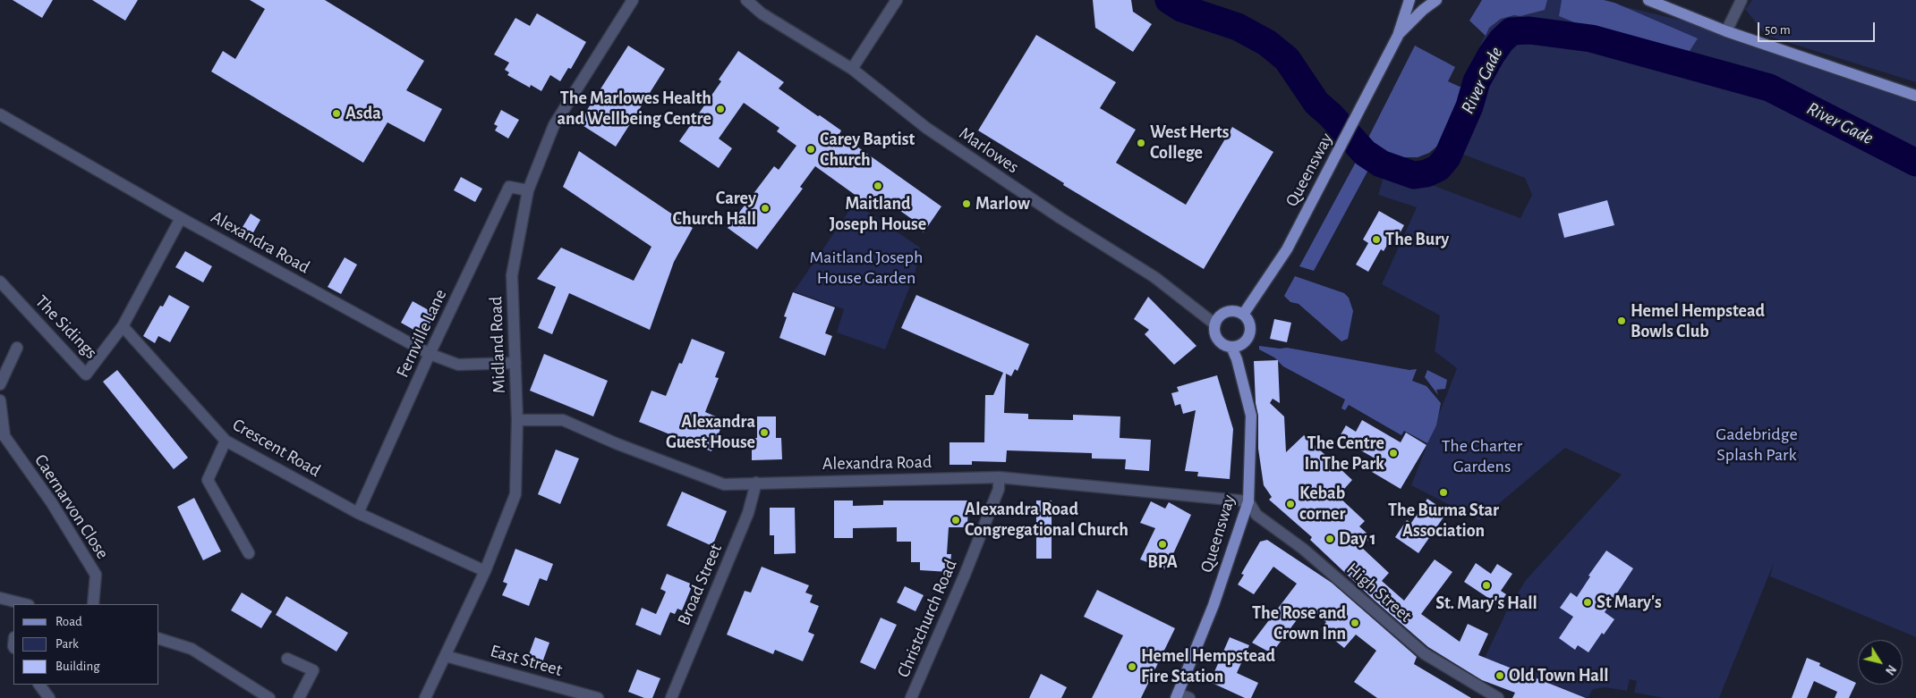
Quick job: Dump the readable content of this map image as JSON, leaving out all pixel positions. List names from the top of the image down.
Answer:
{
  "streets": {
    "main road": ["Queensway"],
    "street": [
      "Marlowes",
      "Alexandra Road",
      "The Sidings",
      "Fernville Lane",
      "Midland Road",
      "Crescent Road",
      "Caernarvon Close",
      "Broad Street",
      "High Street",
      "Christchurch Road",
      "East Street"
    ]
  },
  "crossings": [
    ["Marlowes", "Queensway"],
    ["Queensway", "Alexandra Road"],
    ["Queensway", "High Street"],
    ["Alexandra Road", "Fernville Lane"],
    ["Alexandra Road", "Midland Road"],
    ["Alexandra Road", "Broad Street"],
    ["Alexandra Road", "High Street"],
    ["Alexandra Road", "Christchurch Road"],
    ["The Sidings", "Crescent Road"],
    ["Fernville Lane", "Midland Road"],
    ["Fernville Lane", "Crescent Road"],
    ["Midland Road", "Crescent Road"],
    ["Midland Road", "East Street"]
  ],
  "water": ["River Gade"],
  "parks": ["Maitland Joseph House Garden", "Gadebridge Splash Park", "The Charter Gardens"],
  "places": [
    "The Marlowes Health and Wellbeing Centre",
    "Asda",
    "West Herts College",
    "Carey Baptist Church",
    "Maitland Joseph House",
    "Marlow",
    "Carey Church Hall",
    "The Bury",
    "Hemel Hempstead Bowls Club",
    "Alexandra Guest House",
    "The Centre In The Park",
    "The Burma Star Association",
    "Kebab corner",
    "Alexandra Road Congregational Church",
    "Day 1",
    "BPA",
    "St. Mary's Hall",
    "St Mary's",
    "The Rose and Crown Inn",
    "Hemel Hempstead Fire Station",
    "Old Town Hall"
  ],
  "legend": ["Road", "Park", "Building"],
  "scale_bar": "50 m",
  "north": "bottom right"
}
